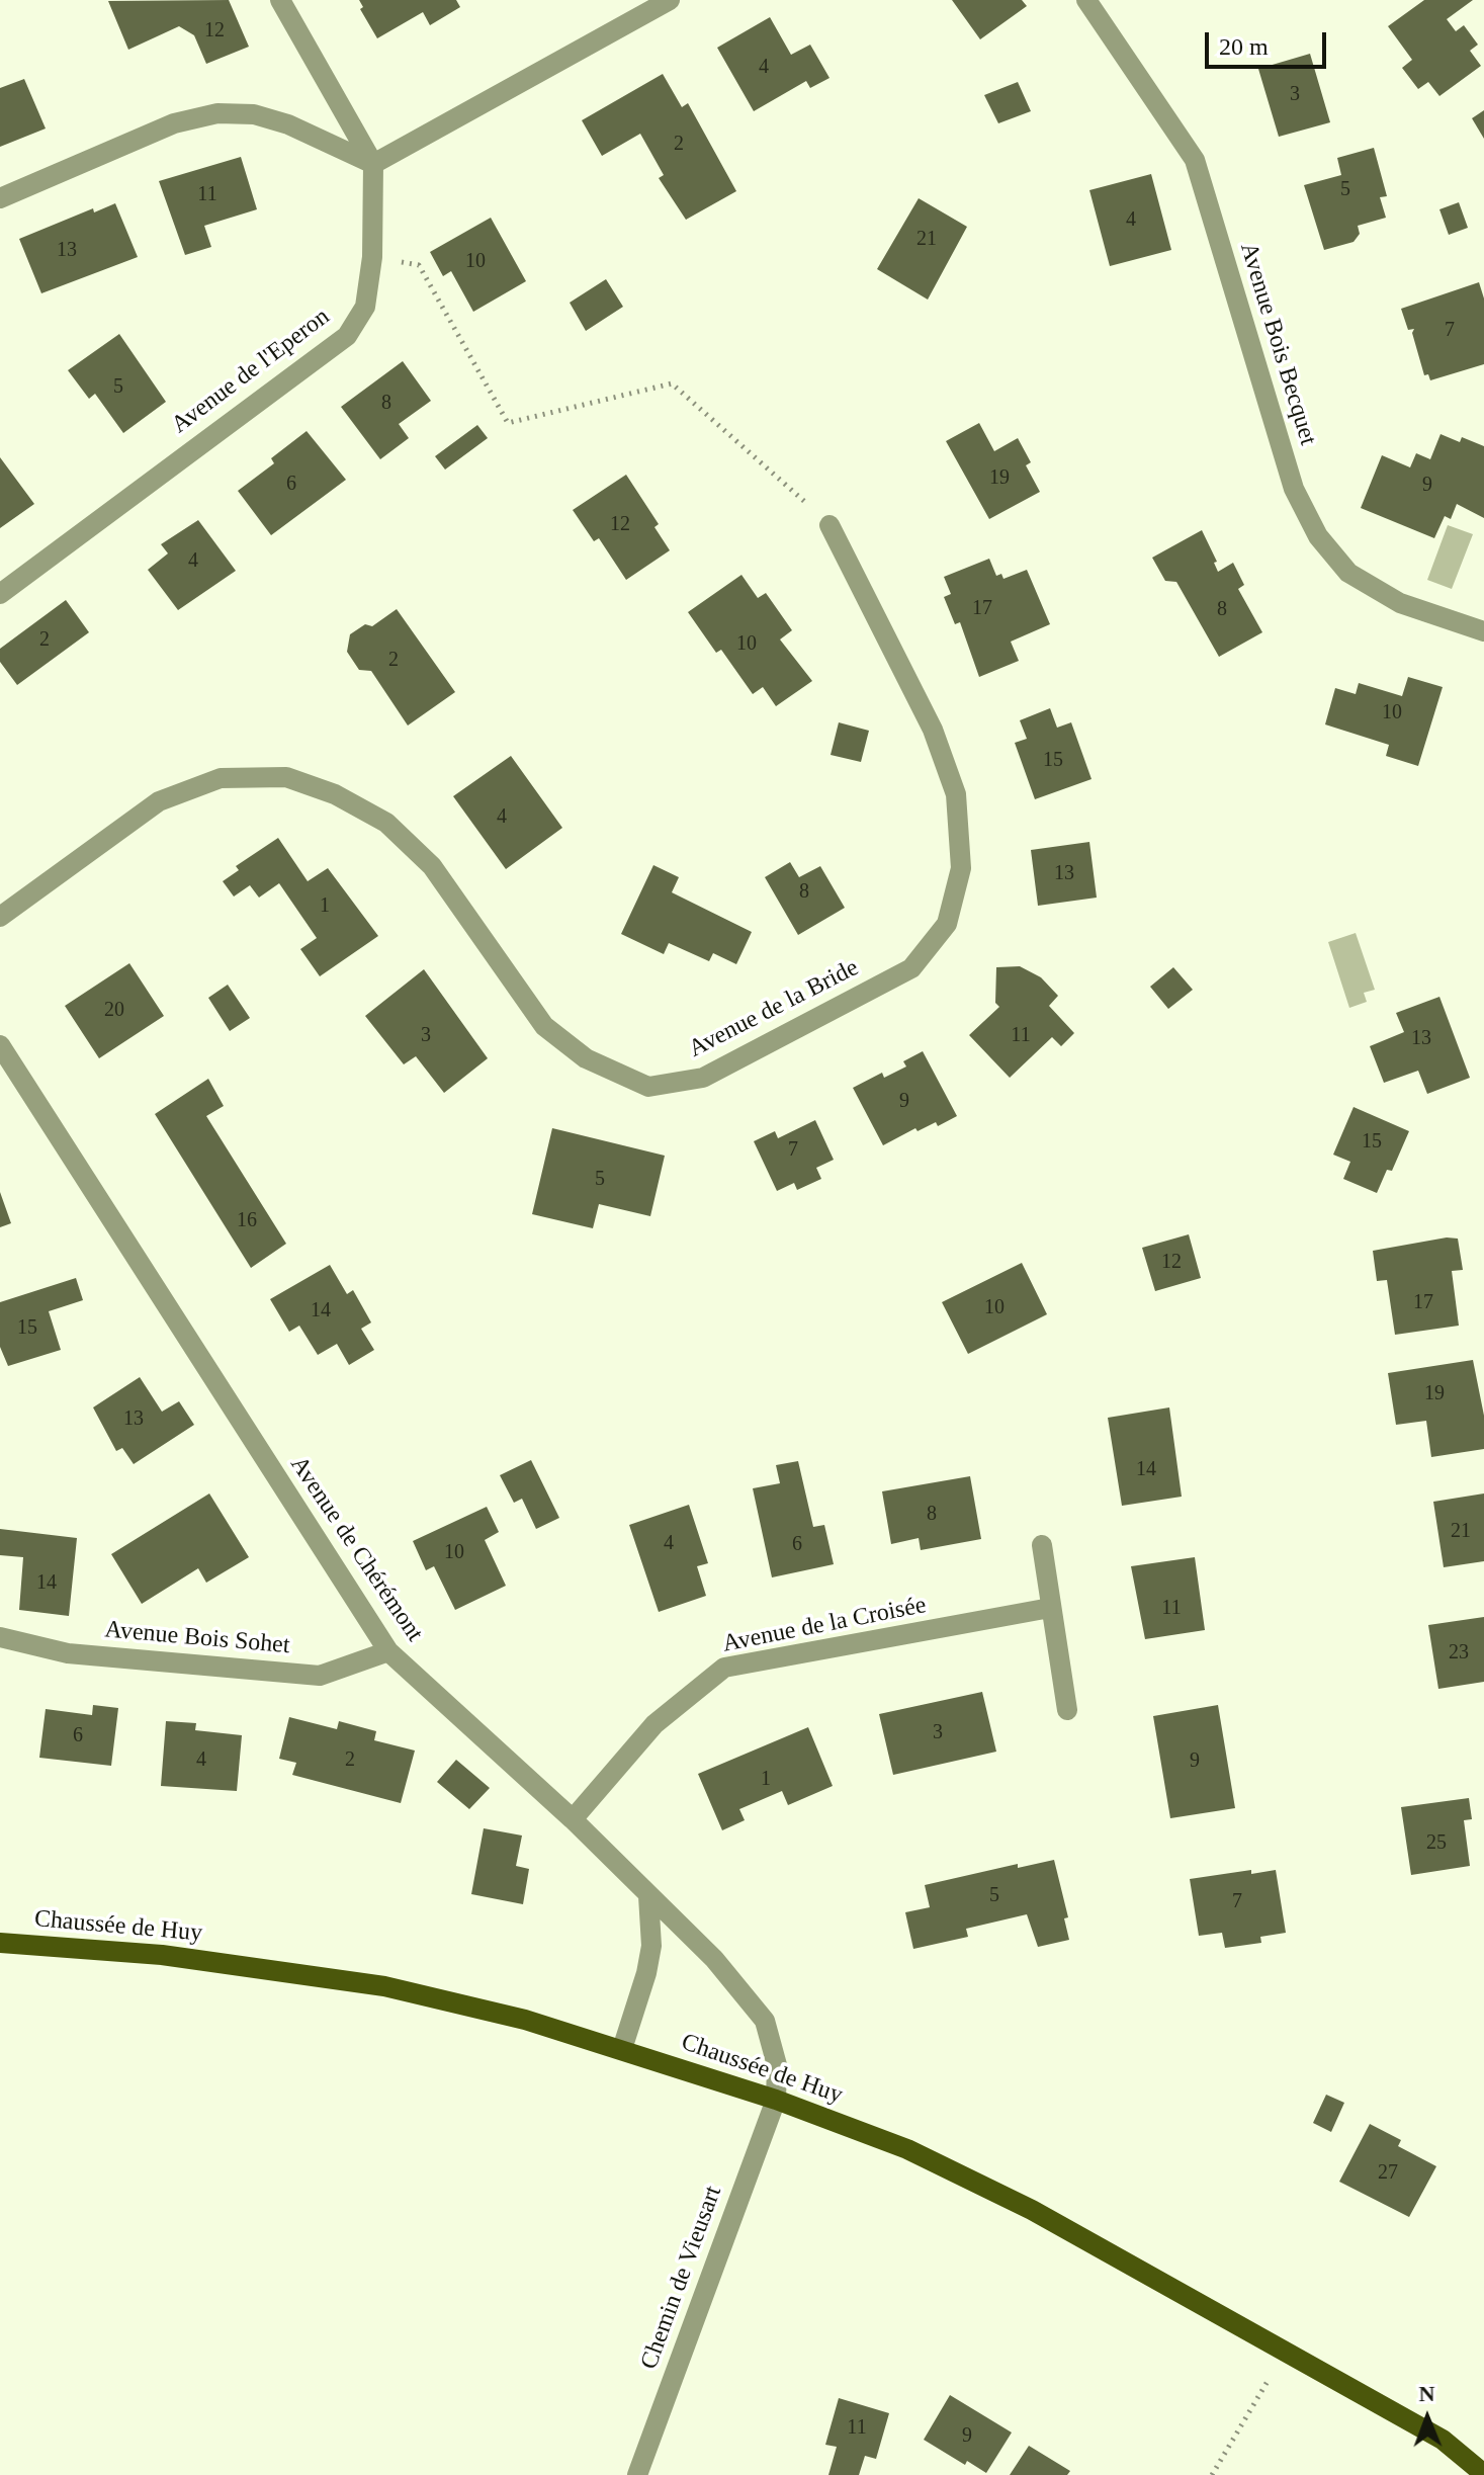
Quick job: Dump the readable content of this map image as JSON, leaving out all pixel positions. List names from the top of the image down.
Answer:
{
  "streets": {
    "main road": ["Chaussée de Huy"],
    "street": [
      "Avenue Bois Becquet",
      "Avenue de l'Eperon",
      "Avenue de la Bride",
      "Avenue de Chérémont",
      "Avenue de la Croisée",
      "Avenue Bois Sohet",
      "Chemin de Vieusart"
    ]
  },
  "crossings": [
    ["Avenue de Chérémont", "Avenue de la Croisée"],
    ["Avenue de Chérémont", "Avenue Bois Sohet"],
    ["Avenue de Chérémont", "Chaussée de Huy"],
    ["Avenue de Chérémont", "Chemin de Vieusart"],
    ["Chaussée de Huy", "Chemin de Vieusart"]
  ],
  "house_numbers": [
    "12",
    "4",
    "3",
    "2",
    "5",
    "11",
    "4",
    "21",
    "13",
    "10",
    "7",
    "5",
    "8",
    "19",
    "6",
    "9",
    "12",
    "4",
    "17",
    "8",
    "2",
    "10",
    "2",
    "10",
    "15",
    "4",
    "13",
    "8",
    "1",
    "20",
    "3",
    "11",
    "13",
    "9",
    "15",
    "7",
    "5",
    "16",
    "12",
    "17",
    "10",
    "14",
    "15",
    "19",
    "13",
    "14",
    "8",
    "21",
    "4",
    "6",
    "10",
    "14",
    "11",
    "23",
    "3",
    "6",
    "4",
    "2",
    "9",
    "1",
    "25",
    "5",
    "7",
    "27",
    "11",
    "9"
  ],
  "scale_bar": "20 m",
  "north": "top"
}
